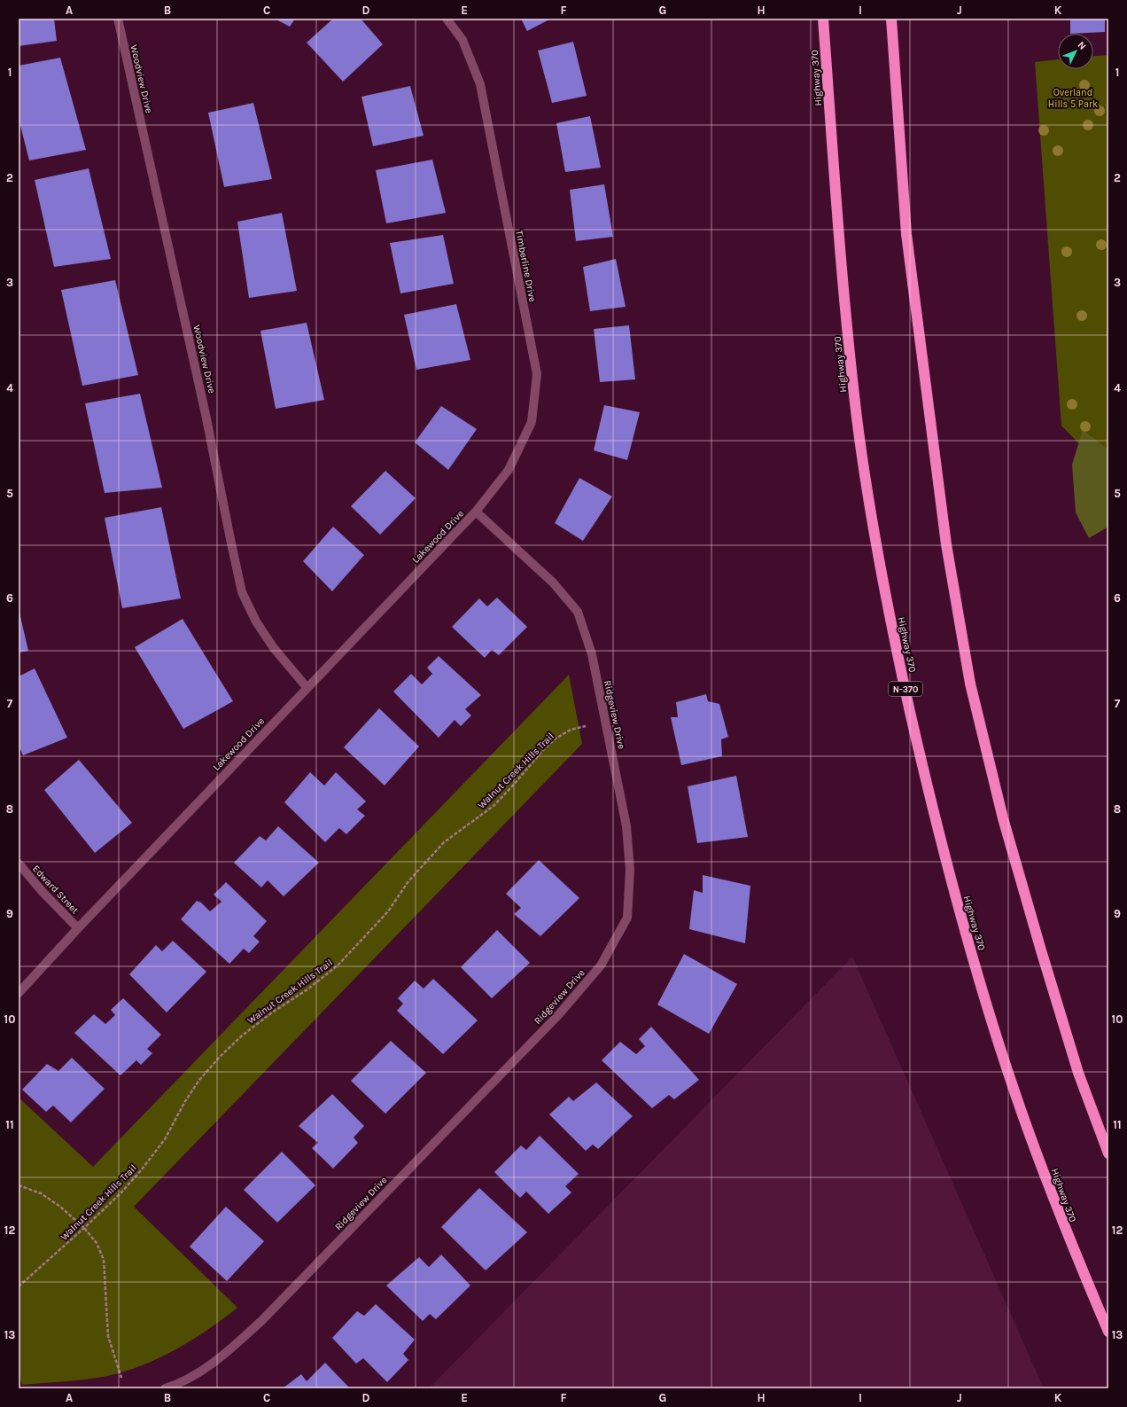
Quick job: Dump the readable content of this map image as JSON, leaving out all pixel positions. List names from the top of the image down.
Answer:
{
  "streets": {
    "highway": ["Highway 370", "N-370"],
    "street": [
      "Woodview Drive",
      "Timberline Drive",
      "Lakewood Drive",
      "Ridgeview Drive",
      "Edward Street"
    ],
    "path": ["Walnut Creek Hills Trail"]
  },
  "crossings": [
    ["Woodview Drive", "Lakewood Drive"],
    ["Timberline Drive", "Lakewood Drive"],
    ["Timberline Drive", "Ridgeview Drive"],
    ["Lakewood Drive", "Ridgeview Drive"],
    ["Lakewood Drive", "Edward Street"]
  ],
  "parks": ["Overland Hills 5 Park"],
  "north": "top right",
  "grid": {
    "columns": [
      "A",
      "B",
      "C",
      "D",
      "E",
      "F",
      "G",
      "H",
      "I",
      "J",
      "K"
    ],
    "rows": [
      "1",
      "2",
      "3",
      "4",
      "5",
      "6",
      "7",
      "8",
      "9",
      "10",
      "11",
      "12",
      "13"
    ]
  }
}
